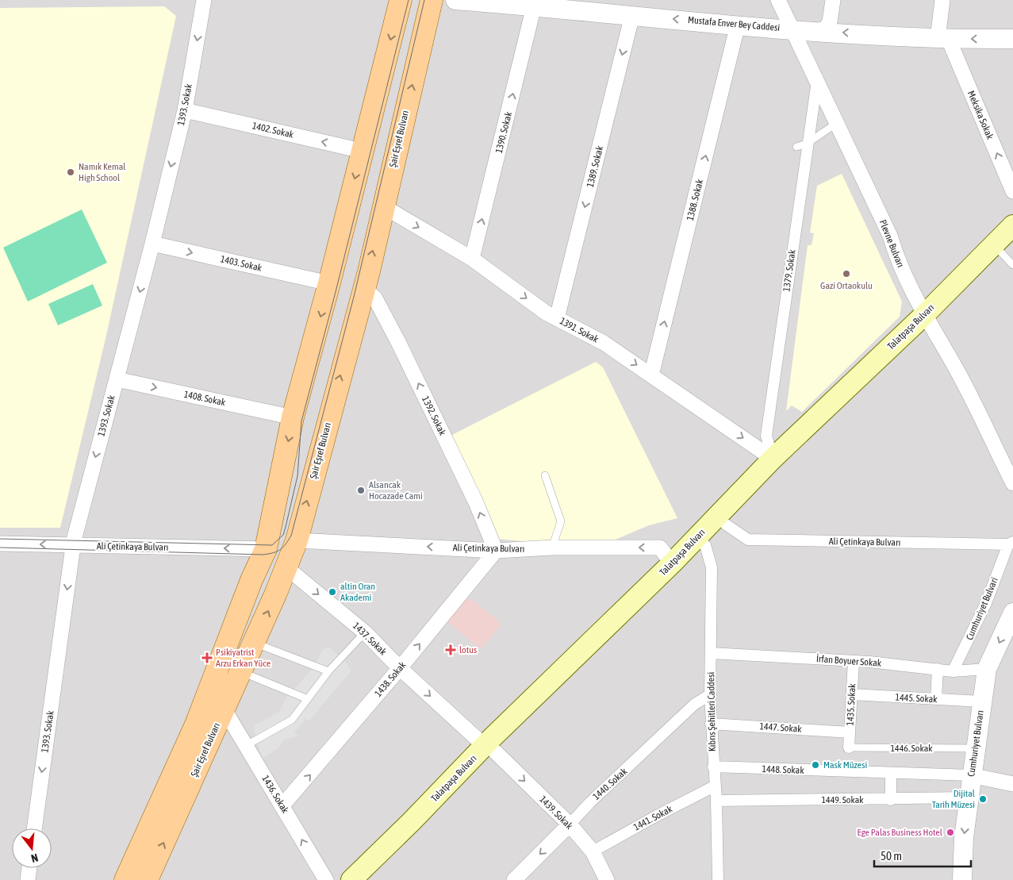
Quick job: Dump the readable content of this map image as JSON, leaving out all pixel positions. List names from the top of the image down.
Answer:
{
  "streets": {
    "main road": ["Şair Eşref Bulvarı", "Talatpaşa Bulvarı"],
    "street": [
      "Mustafa Enver Bey Caddesi",
      "1393. Sokak",
      "Meksika Sokak",
      "1402. Sokak",
      "1390. Sokak",
      "1389. Sokak",
      "1388. Sokak",
      "Plevne Bulvarı",
      "1403. Sokak",
      "1379. Sokak",
      "1391. Sokak",
      "1408. Sokak",
      "1392. Sokak",
      "Ali Çetinkaya Bulvarı",
      "Cumhuriyet Bulvari",
      "1437. Sokak",
      "İrfan Boyuer Sokak",
      "1438. Sokak",
      "1445. Sokak",
      "1435. Sokak",
      "Kıbrıs Şehitleri Caddesi",
      "1447. Sokak",
      "Cumhuriyet Bulvarı",
      "1448. Sokak",
      "1440. Sokak",
      "1436. Sokak",
      "1449. Sokak",
      "1439. Sokak",
      "1441. Sokak"
    ],
    "lane": ["1446. Sokak"]
  },
  "crossings": [
    ["Mustafa Enver Bey Caddesi", "Meksika Sokak"],
    ["Mustafa Enver Bey Caddesi", "1390. Sokak"],
    ["Mustafa Enver Bey Caddesi", "1389. Sokak"],
    ["Mustafa Enver Bey Caddesi", "1388. Sokak"],
    ["Mustafa Enver Bey Caddesi", "Plevne Bulvarı"],
    ["1393. Sokak", "1402. Sokak"],
    ["1393. Sokak", "1403. Sokak"],
    ["1393. Sokak", "1408. Sokak"],
    ["1393. Sokak", "Ali Çetinkaya Bulvarı"],
    ["1402. Sokak", "Şair Eşref Bulvarı"],
    ["1390. Sokak", "1391. Sokak"],
    ["Şair Eşref Bulvarı", "1403. Sokak"],
    ["Şair Eşref Bulvarı", "1391. Sokak"],
    ["Şair Eşref Bulvarı", "1408. Sokak"],
    ["Şair Eşref Bulvarı", "1392. Sokak"],
    ["Şair Eşref Bulvarı", "Ali Çetinkaya Bulvarı"],
    ["Şair Eşref Bulvarı", "1437. Sokak"],
    ["Şair Eşref Bulvarı", "1436. Sokak"],
    ["1389. Sokak", "1391. Sokak"],
    ["1388. Sokak", "1391. Sokak"],
    ["Plevne Bulvarı", "1379. Sokak"],
    ["Plevne Bulvarı", "Talatpaşa Bulvarı"],
    ["1379. Sokak", "Talatpaşa Bulvarı"],
    ["1379. Sokak", "1391. Sokak"],
    ["Talatpaşa Bulvarı", "1391. Sokak"],
    ["Talatpaşa Bulvarı", "Ali Çetinkaya Bulvarı"],
    ["Talatpaşa Bulvarı", "1437. Sokak"],
    ["Talatpaşa Bulvarı", "Kıbrıs Şehitleri Caddesi"],
    ["Talatpaşa Bulvarı", "1439. Sokak"],
    ["1392. Sokak", "Ali Çetinkaya Bulvarı"],
    ["1392. Sokak", "1438. Sokak"],
    ["Ali Çetinkaya Bulvarı", "Cumhuriyet Bulvari"],
    ["Ali Çetinkaya Bulvarı", "1438. Sokak"],
    ["Cumhuriyet Bulvari", "İrfan Boyuer Sokak"],
    ["1437. Sokak", "1438. Sokak"],
    ["1437. Sokak", "1439. Sokak"],
    ["İrfan Boyuer Sokak", "1435. Sokak"],
    ["İrfan Boyuer Sokak", "Kıbrıs Şehitleri Caddesi"],
    ["İrfan Boyuer Sokak", "Cumhuriyet Bulvarı"],
    ["1438. Sokak", "1436. Sokak"],
    ["1445. Sokak", "1435. Sokak"],
    ["1445. Sokak", "Cumhuriyet Bulvarı"],
    ["1435. Sokak", "1447. Sokak"],
    ["1435. Sokak", "1446. Sokak"],
    ["Kıbrıs Şehitleri Caddesi", "1447. Sokak"],
    ["Kıbrıs Şehitleri Caddesi", "1448. Sokak"],
    ["Kıbrıs Şehitleri Caddesi", "1440. Sokak"],
    ["Kıbrıs Şehitleri Caddesi", "1449. Sokak"],
    ["Kıbrıs Şehitleri Caddesi", "1441. Sokak"],
    ["Cumhuriyet Bulvarı", "1446. Sokak"],
    ["Cumhuriyet Bulvarı", "1448. Sokak"],
    ["Cumhuriyet Bulvarı", "1449. Sokak"],
    ["1440. Sokak", "1439. Sokak"],
    ["1439. Sokak", "1441. Sokak"]
  ],
  "one_way": [
    "Mustafa Enver Bey Caddesi",
    "1393. Sokak",
    "Meksika Sokak",
    "1402. Sokak",
    "1390. Sokak",
    "1389. Sokak",
    "1388. Sokak",
    "1403. Sokak",
    "1391. Sokak",
    "1408. Sokak",
    "1392. Sokak",
    "Ali Çetinkaya Bulvarı",
    "1437. Sokak",
    "1438. Sokak",
    "Cumhuriyet Bulvarı",
    "1436. Sokak",
    "1439. Sokak"
  ],
  "places": {
    "other": [
      "Namık Kemal High School",
      "Gazi Ortaokulu",
      "Alsancak Hocazade Cami",
      "altin Oran Akademi",
      "Mask Müzesi",
      "Dijital Tarih Müzesi",
      "Ege Palas Business Hotel"
    ],
    "health": ["lotus", "Psikiyatrist Arzu Erkan Yüce"]
  },
  "scale_bar": "50 m",
  "north": "bottom"
}
